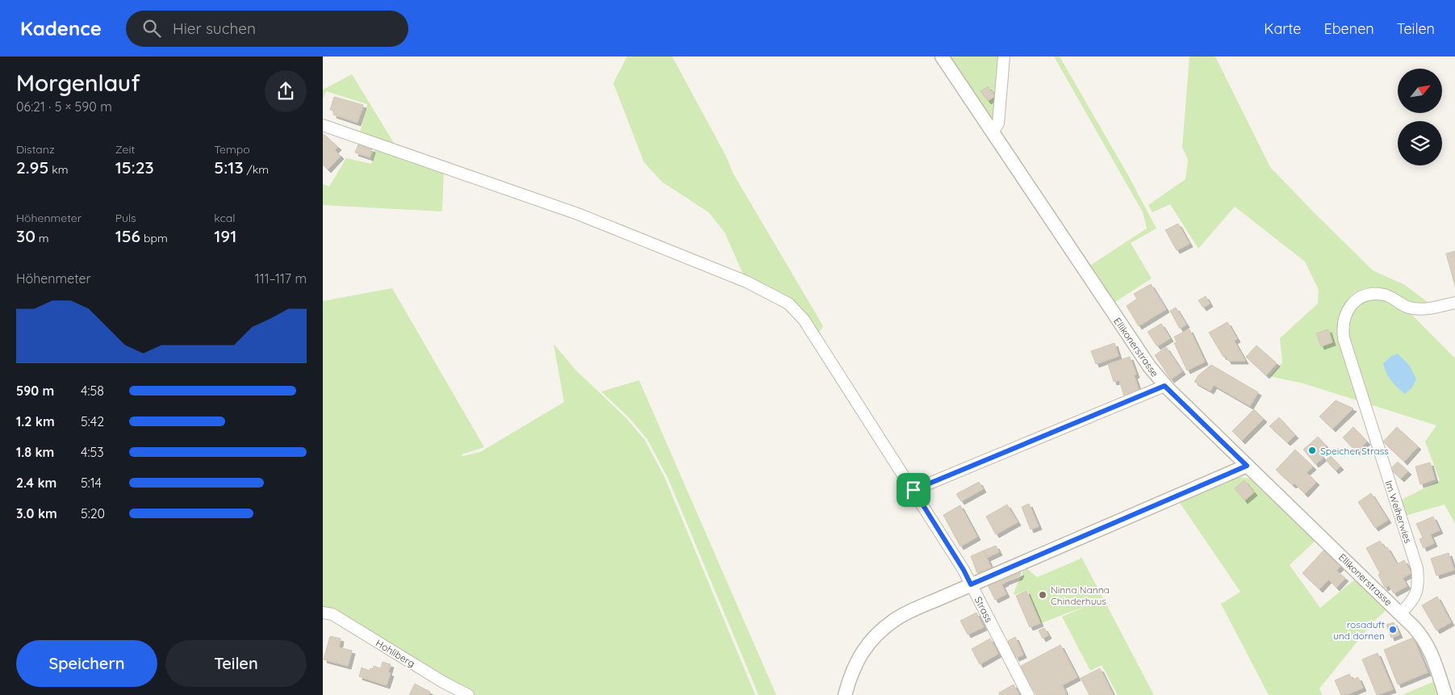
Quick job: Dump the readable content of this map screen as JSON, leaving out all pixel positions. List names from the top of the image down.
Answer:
{
  "streets": {
    "street": [
      "Ellikonerstrasse",
      "Im Weiherwies",
      "Strass",
      "Hohliberg"
    ]
  },
  "crossings": [
    ["Ellikonerstrasse", "Im Weiherwies"]
  ],
  "places": ["Speicher Strass", "Ninna Nanna Chinderhuus", "rosaduft und dornen"],
  "north": "top right",
  "page": {
    "header": "Kadence",
    "search": "Hier suchen",
    "nav": ["Karte", "Ebenen", "Teilen"],
    "heading": ["Morgenlauf", "06:21 · 5 × 590 m"],
    "stats": [
      ["Distanz", "2.95 km"],
      ["Zeit", "15:23"],
      ["Tempo", "5:13 /km"],
      ["Höhenmeter", "30 m"],
      ["Puls", "156 bpm"],
      ["kcal", "191"]
    ],
    "chart": ["Höhenmeter", "111–117 m"],
    "list": [
      {
        "name": "590 m",
        "note": "4:58"
      },
      {
        "name": "1.2 km",
        "note": "5:42"
      },
      {
        "name": "1.8 km",
        "note": "4:53"
      },
      {
        "name": "2.4 km",
        "note": "5:14"
      },
      {
        "name": "3.0 km",
        "note": "5:20"
      }
    ],
    "buttons": ["Speichern", "Teilen"]
  }
}
